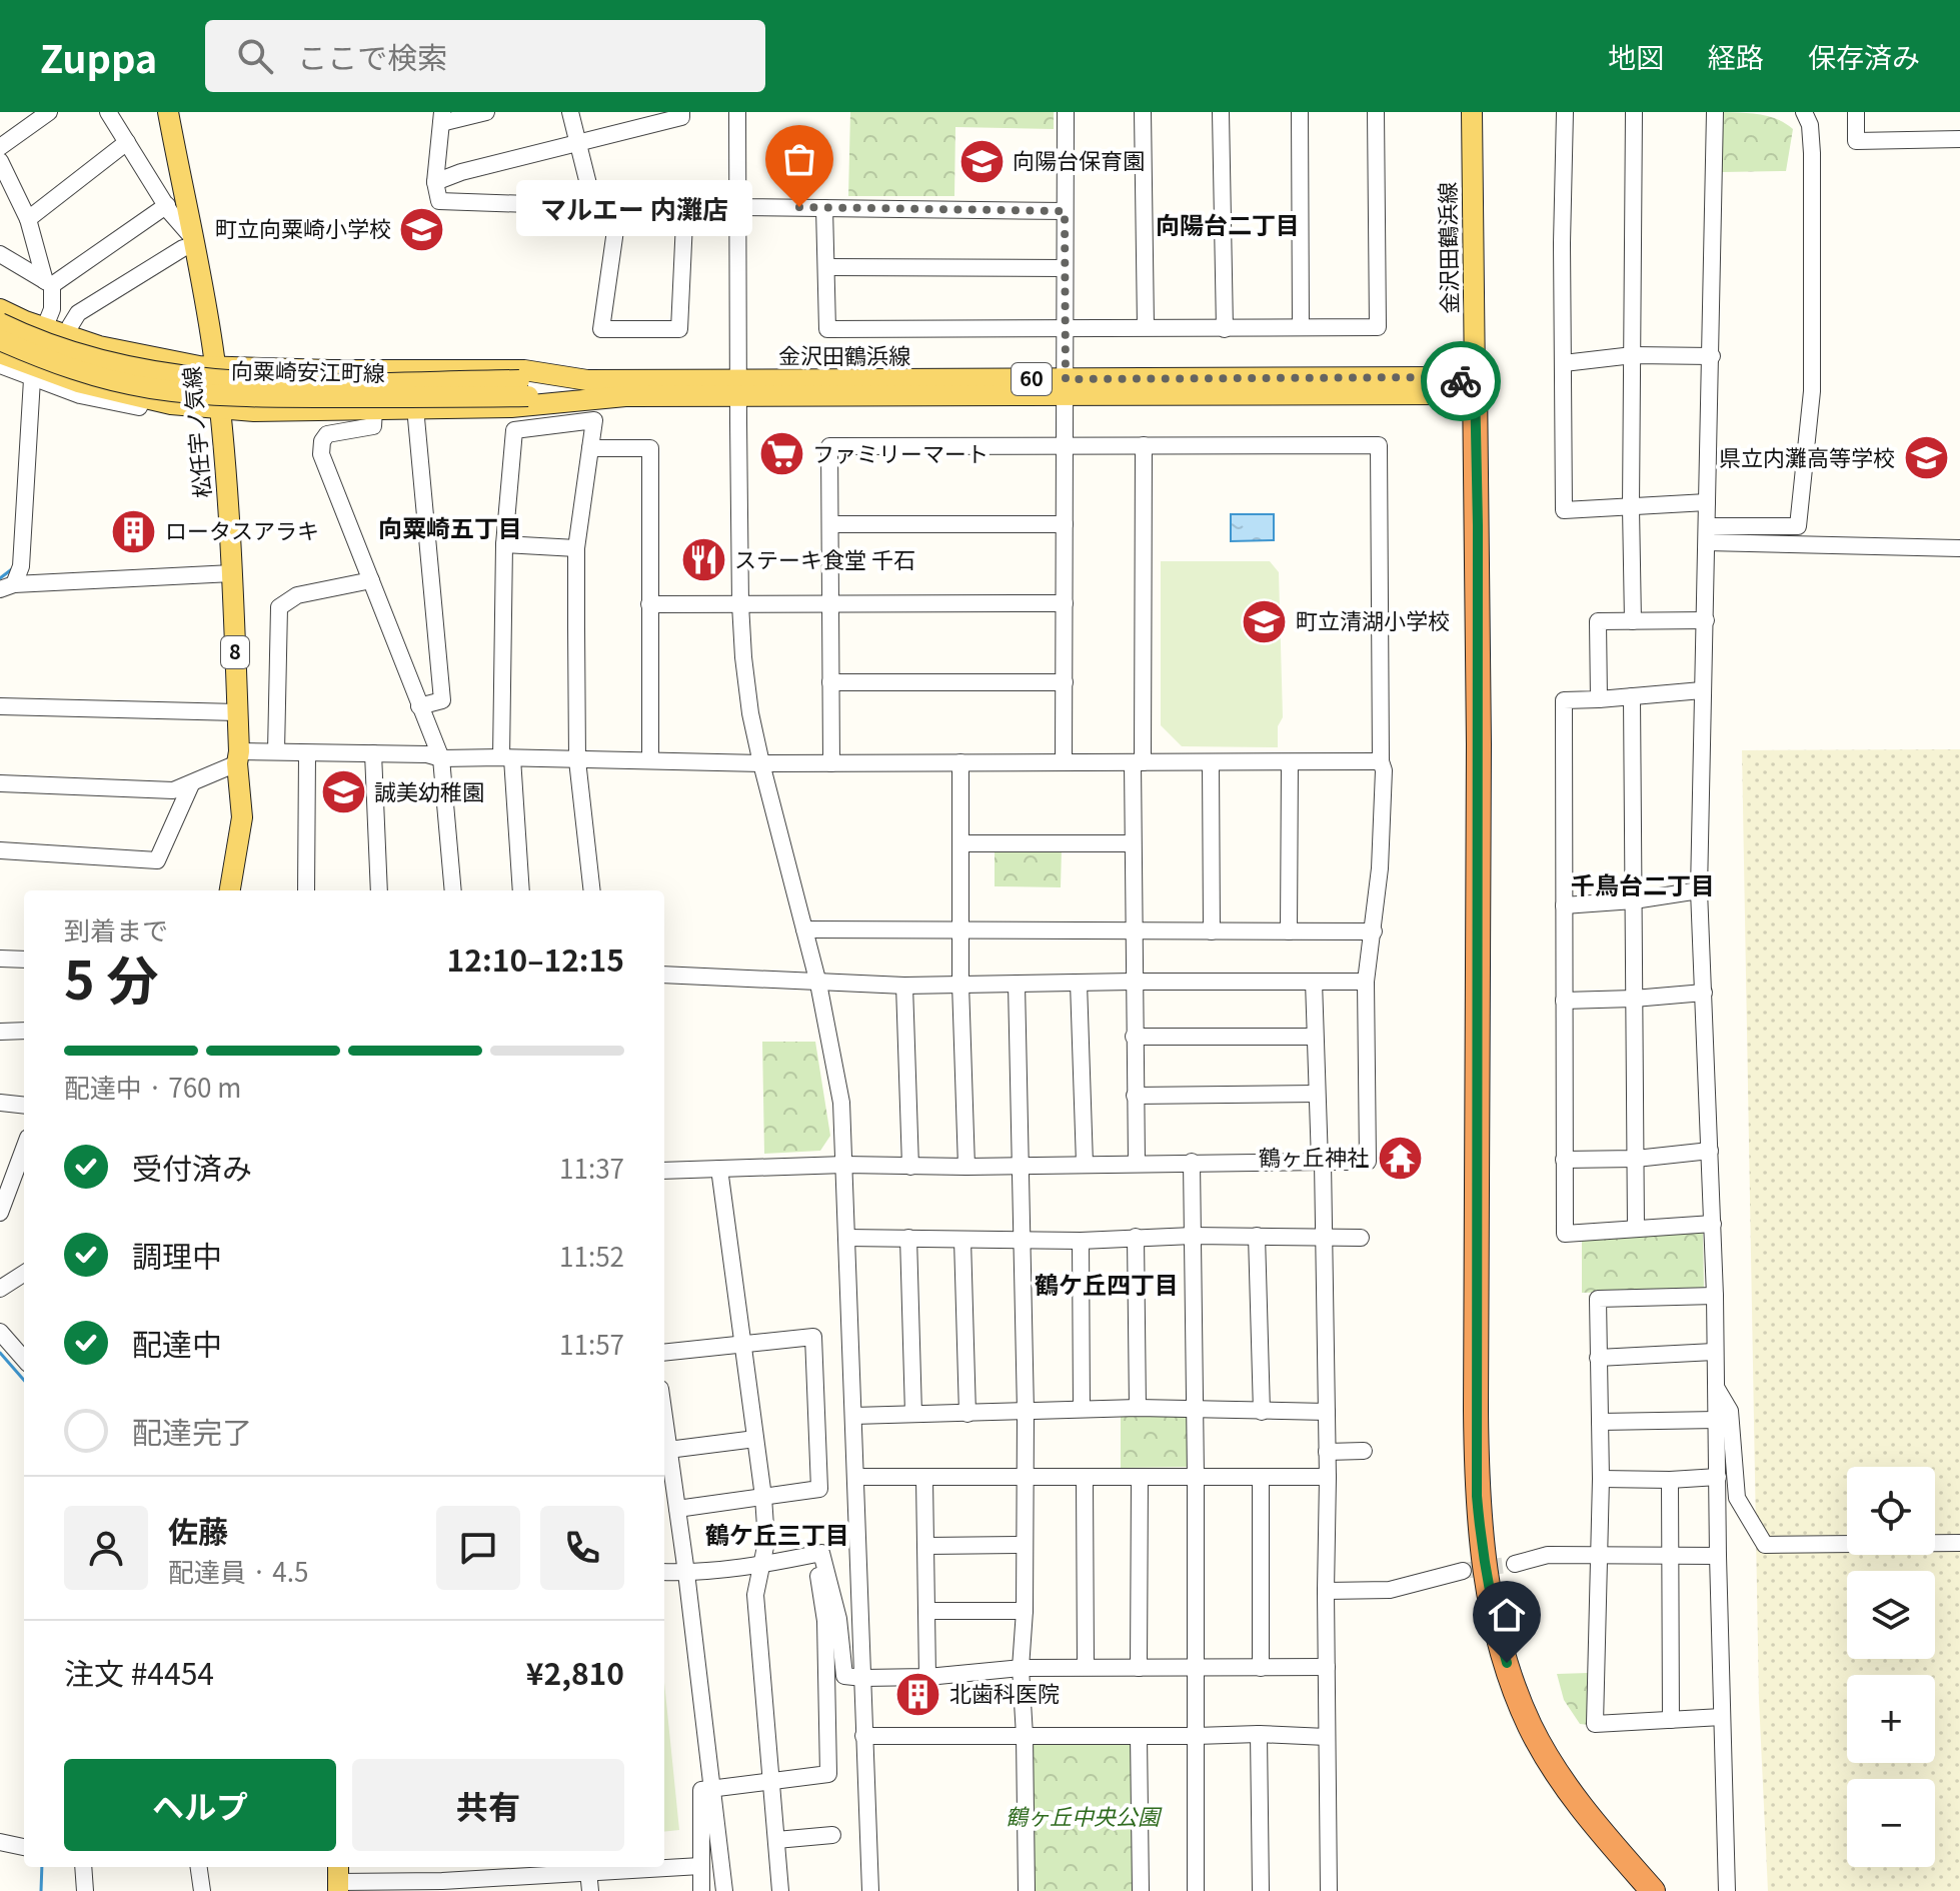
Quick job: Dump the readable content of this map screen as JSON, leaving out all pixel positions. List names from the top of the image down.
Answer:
{
  "streets": {
    "main road": [
      "金沢田鶴浜線",
      "向粟崎安江町線",
      "60",
      "松任宇ノ気線",
      "8"
    ]
  },
  "crossings": [
    ["金沢田鶴浜線", "向粟崎安江町線"],
    ["金沢田鶴浜線", "松任宇ノ気線"]
  ],
  "districts": [
    "向陽台二丁目",
    "向粟崎五丁目",
    "千鳥台二丁目",
    "鶴ケ丘四丁目",
    "鶴ケ丘三丁目"
  ],
  "parks": ["鶴ヶ丘中央公園"],
  "places": {
    "school or university": [
      "向陽台保育園",
      "町立向粟崎小学校",
      "県立内灘高等学校",
      "町立清湖小学校",
      "誠美幼稚園"
    ],
    "other": ["マルエー 内灘店"],
    "supermarket": ["ファミリーマート"],
    "building": ["ロータスアラキ", "北歯科医院"],
    "restaurant": ["ステーキ食堂 千石"],
    "temple": ["鶴ヶ丘神社"]
  },
  "page": {
    "header": "Zuppa",
    "search": "ここで検索",
    "nav": ["地図", "経路", "保存済み"],
    "bubble": "マルエー 内灘店",
    "heading": ["5 分", "到着まで", "12:10–12:15"],
    "panel": [
      "佐藤",
      "配達員 · 4.5",
      "注文 #4454",
      "¥2,810"
    ],
    "bar": "配達中 · 760 m",
    "list": [
      ["受付済み", "11:37"],
      ["調理中", "11:52"],
      ["配達中", "11:57"],
      "配達完了"
    ],
    "map_buttons": ["+", "−"],
    "buttons": ["ヘルプ", "共有"]
  }
}
